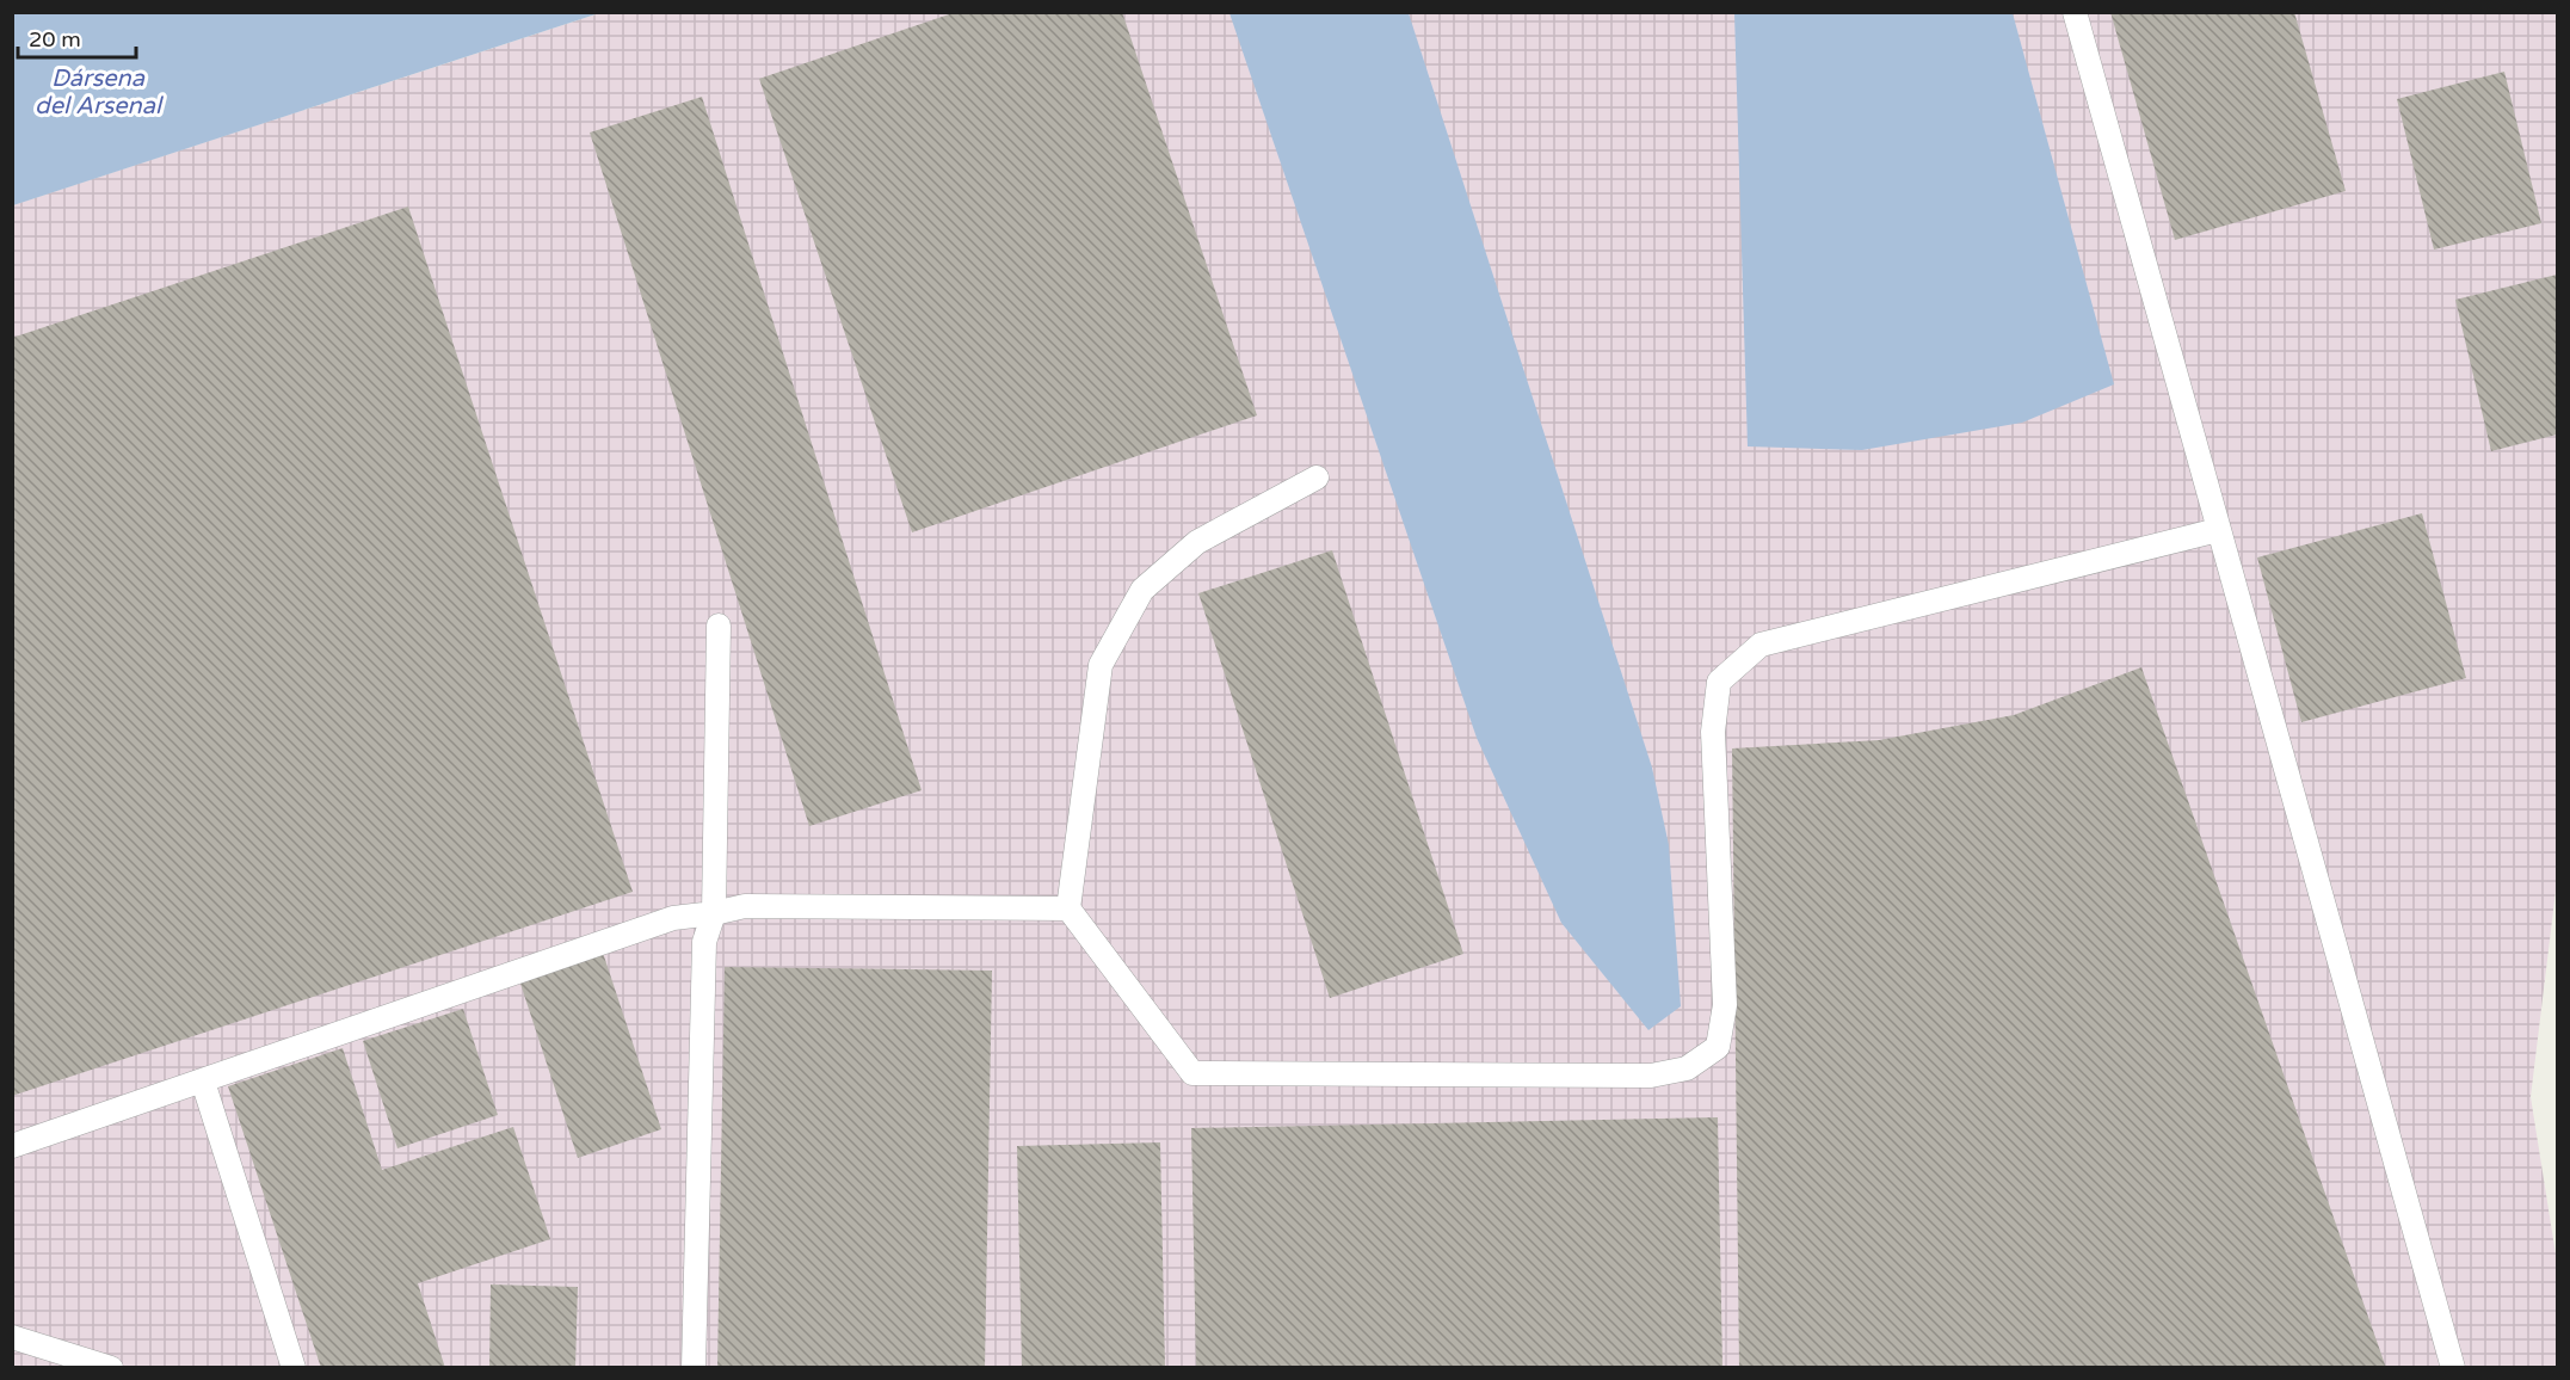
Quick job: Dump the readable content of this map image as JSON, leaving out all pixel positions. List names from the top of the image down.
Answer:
{
  "water": ["Dársena del Arsenal"],
  "scale_bar": "20 m"
}
